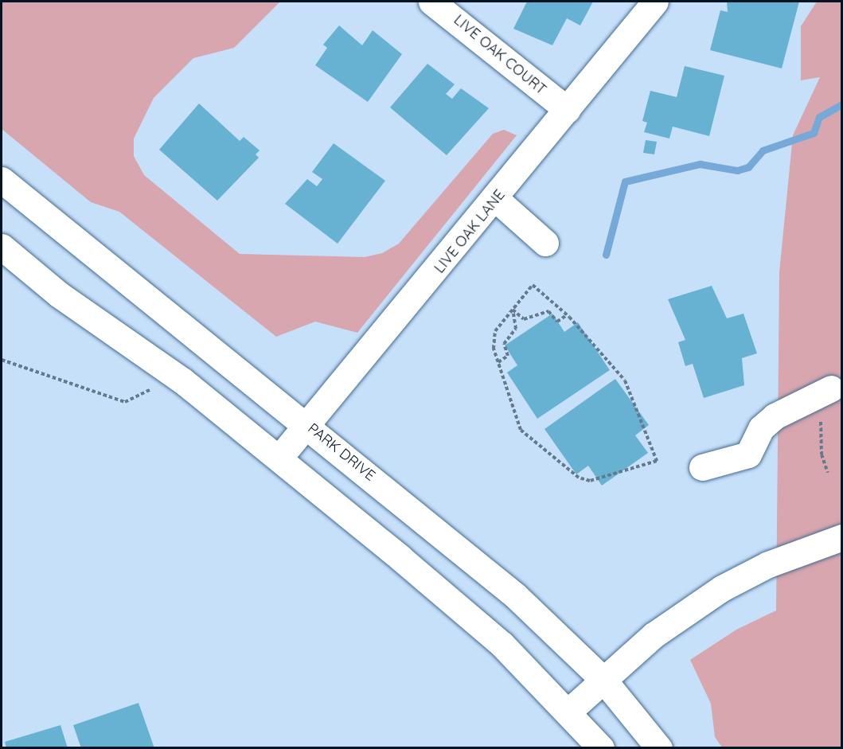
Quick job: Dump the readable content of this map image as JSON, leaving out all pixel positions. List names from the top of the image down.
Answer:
{
  "streets": {
    "street": ["LIVE OAK COURT", "LIVE OAK LANE", "PARK DRIVE"]
  },
  "crossings": [
    ["LIVE OAK COURT", "LIVE OAK LANE"],
    ["LIVE OAK LANE", "PARK DRIVE"]
  ]
}
